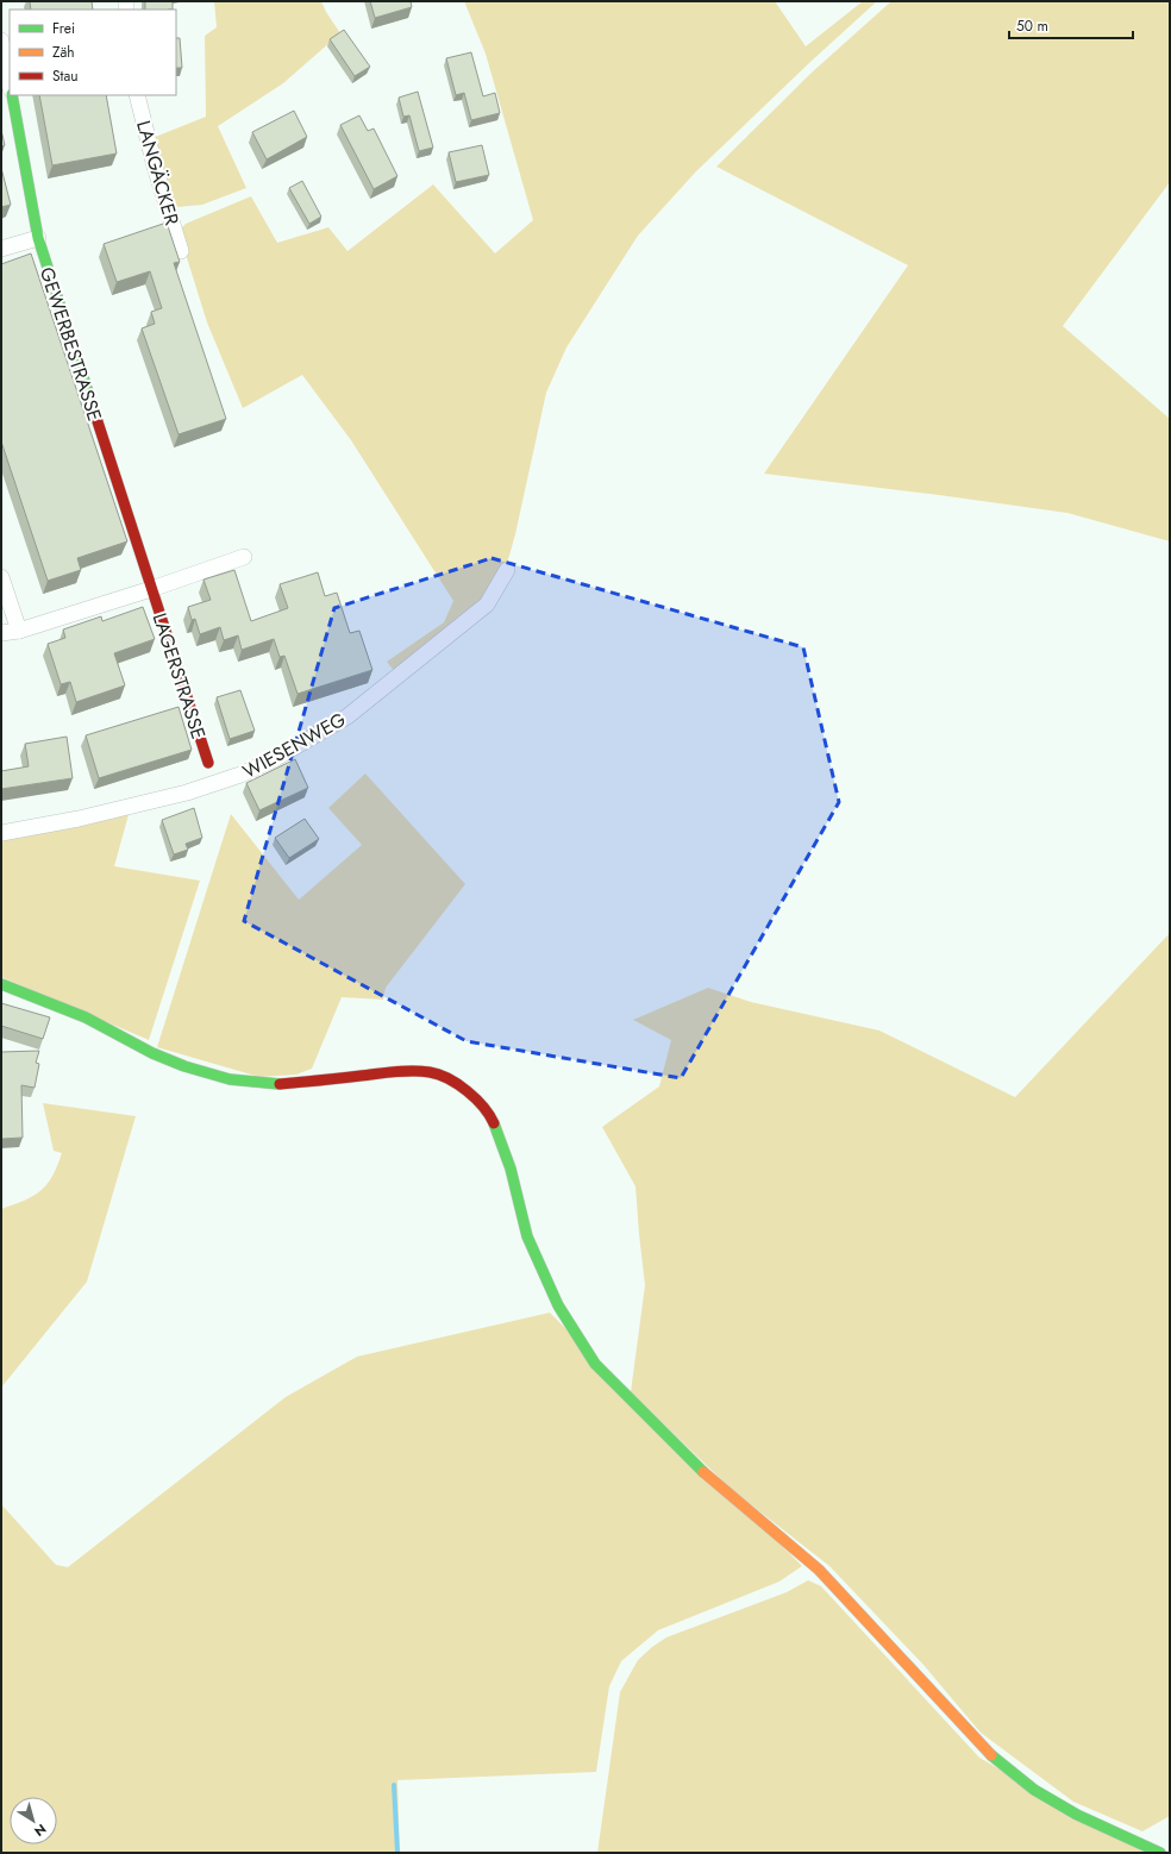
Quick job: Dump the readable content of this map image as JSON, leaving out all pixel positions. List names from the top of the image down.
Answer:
{
  "streets": {
    "street": [
      "LANGÄCKER",
      "GEWERBESTRASSE",
      "LAGERSTRASSE",
      "WIESENWEG"
    ]
  },
  "crossings": [
    ["GEWERBESTRASSE", "LAGERSTRASSE"]
  ],
  "legend": ["Frei", "Zäh", "Stau"],
  "scale_bar": "50 m",
  "north": "bottom right"
}
